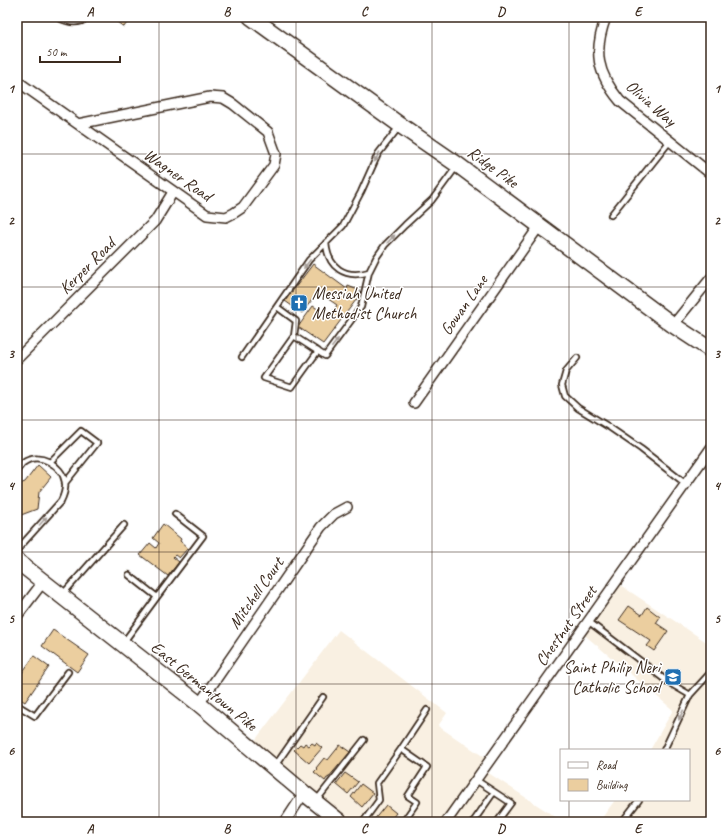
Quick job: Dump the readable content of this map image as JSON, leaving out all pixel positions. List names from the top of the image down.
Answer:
{
  "streets": {
    "main road": ["Ridge Pike", "East Germantown Pike"],
    "street": [
      "Olivia Way",
      "Wagner Road",
      "Kerper Road",
      "Gowan Lane",
      "Mitchell Court",
      "Chestnut Street"
    ]
  },
  "crossings": [
    ["Ridge Pike", "Gowan Lane"],
    ["Wagner Road", "Kerper Road"],
    ["Mitchell Court", "East Germantown Pike"]
  ],
  "places": {
    "church": ["Messiah United Methodist Church"],
    "school or university": ["Saint Philip Neri Catholic School"]
  },
  "legend": ["Road", "Building"],
  "scale_bar": "50 m",
  "grid": {
    "columns": [
      "A",
      "B",
      "C",
      "D",
      "E"
    ],
    "rows": [
      "1",
      "2",
      "3",
      "4",
      "5",
      "6"
    ]
  }
}
